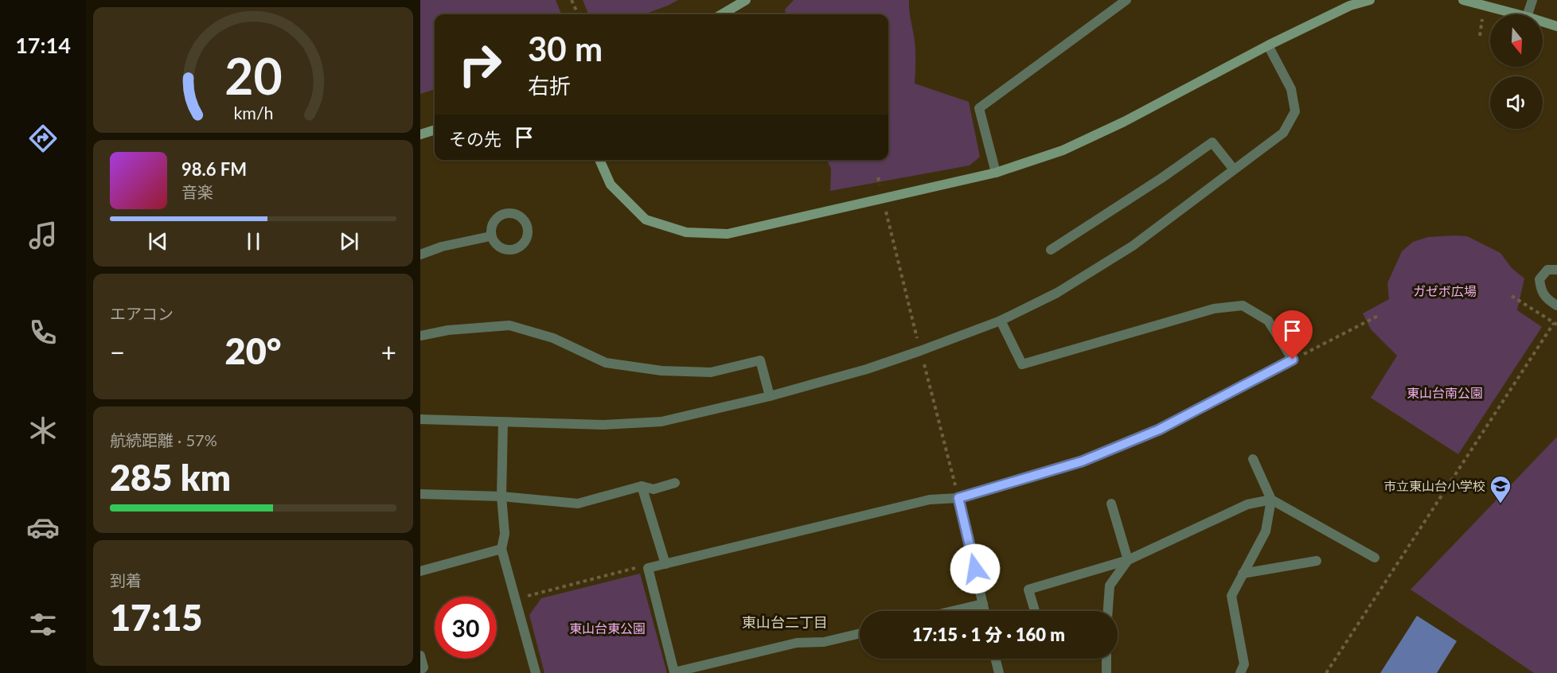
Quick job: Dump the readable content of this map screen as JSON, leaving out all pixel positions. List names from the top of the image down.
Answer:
{
  "districts": ["東山台二丁目"],
  "parks": ["ガゼボ広場", "東山台南公園", "東山台東公園"],
  "places": {
    "school or university": ["市立東山台小学校"]
  },
  "north": "bottom",
  "page": {
    "tabs": "17:14",
    "turn": ["30 m", "右折"],
    "then": "その先",
    "song": ["98.6 FM", "音楽"],
    "tile": [
      "エアコン",
      ["航続距離 · 57%", "285 km"],
      ["到着", "17:15"]
    ],
    "heat": ["−", "20°", "+"],
    "limit": "30",
    "trip": "17:15 · 1 分 · 160 m",
    "gauge": ["20", "km/h"]
  }
}
